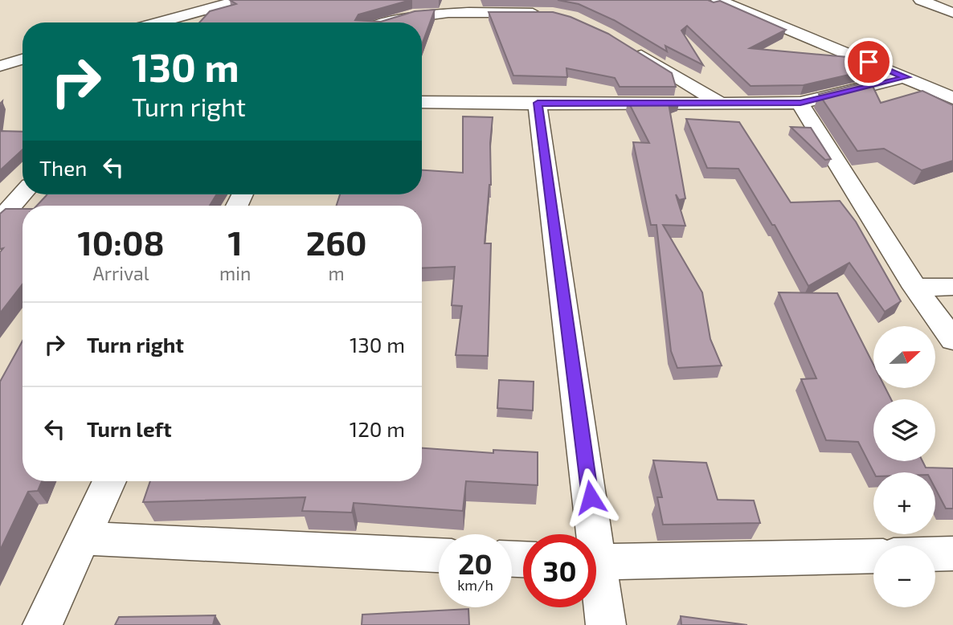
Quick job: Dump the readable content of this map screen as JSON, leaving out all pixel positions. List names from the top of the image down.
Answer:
{
  "north": "right",
  "page": {
    "turn": ["130 m", "Turn right"],
    "then": "Then",
    "eta": [
      "10:08",
      "Arrival",
      "1",
      "min",
      "260",
      "m"
    ],
    "list": [
      {
        "name": "Turn right",
        "value": "130 m"
      },
      {
        "name": "Turn left",
        "value": "120 m"
      }
    ],
    "map_buttons": ["+", "−"],
    "speed": "20 km/h",
    "limit": "30"
  }
}
